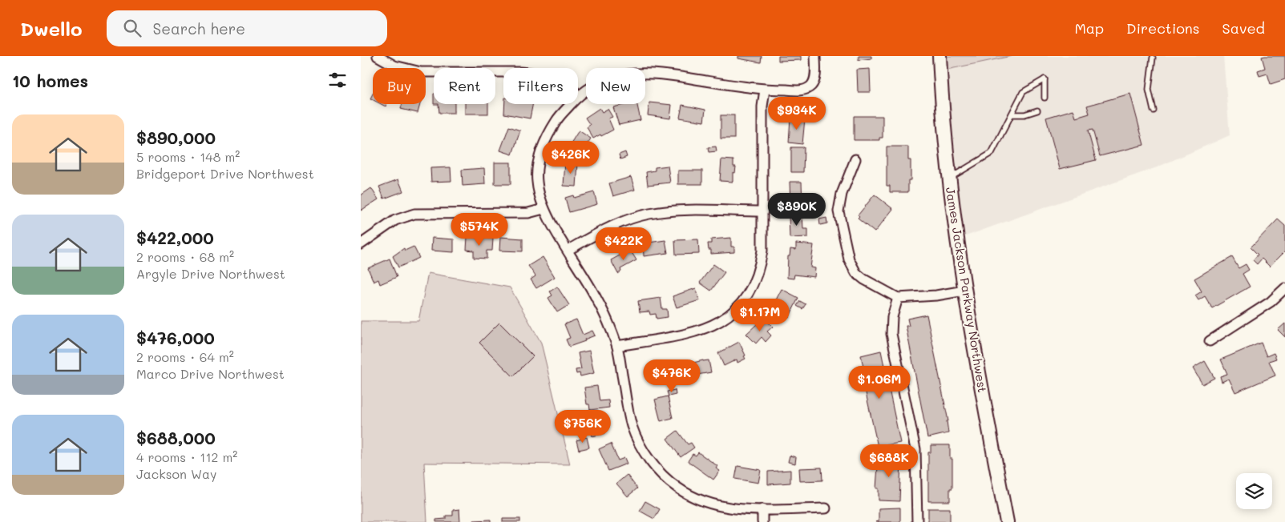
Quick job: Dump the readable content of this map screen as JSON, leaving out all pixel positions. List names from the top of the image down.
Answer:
{
  "streets": {
    "main road": ["James Jackson Parkway Northwest"]
  },
  "page": {
    "header": "Dwello",
    "search": "Search here",
    "nav": ["Map", "Directions", "Saved"],
    "heading": "10 homes",
    "chip": [
      "Buy",
      "Rent",
      "Filters",
      "New"
    ],
    "price": [
      "$934K",
      "$426K",
      "$890K",
      "$574K",
      "$422K",
      "$1.17M",
      "$476K",
      "$1.06M",
      "$756K",
      "$688K"
    ],
    "list": [
      {
        "name": "$890,000",
        "note": "5 rooms · 148 m² · Bridgeport Drive Northwest"
      },
      {
        "name": "$422,000",
        "note": "2 rooms · 68 m² · Argyle Drive Northwest"
      },
      {
        "name": "$476,000",
        "note": "2 rooms · 64 m² · Marco Drive Northwest"
      },
      {
        "name": "$688,000",
        "note": "4 rooms · 112 m² · Jackson Way"
      }
    ]
  }
}
